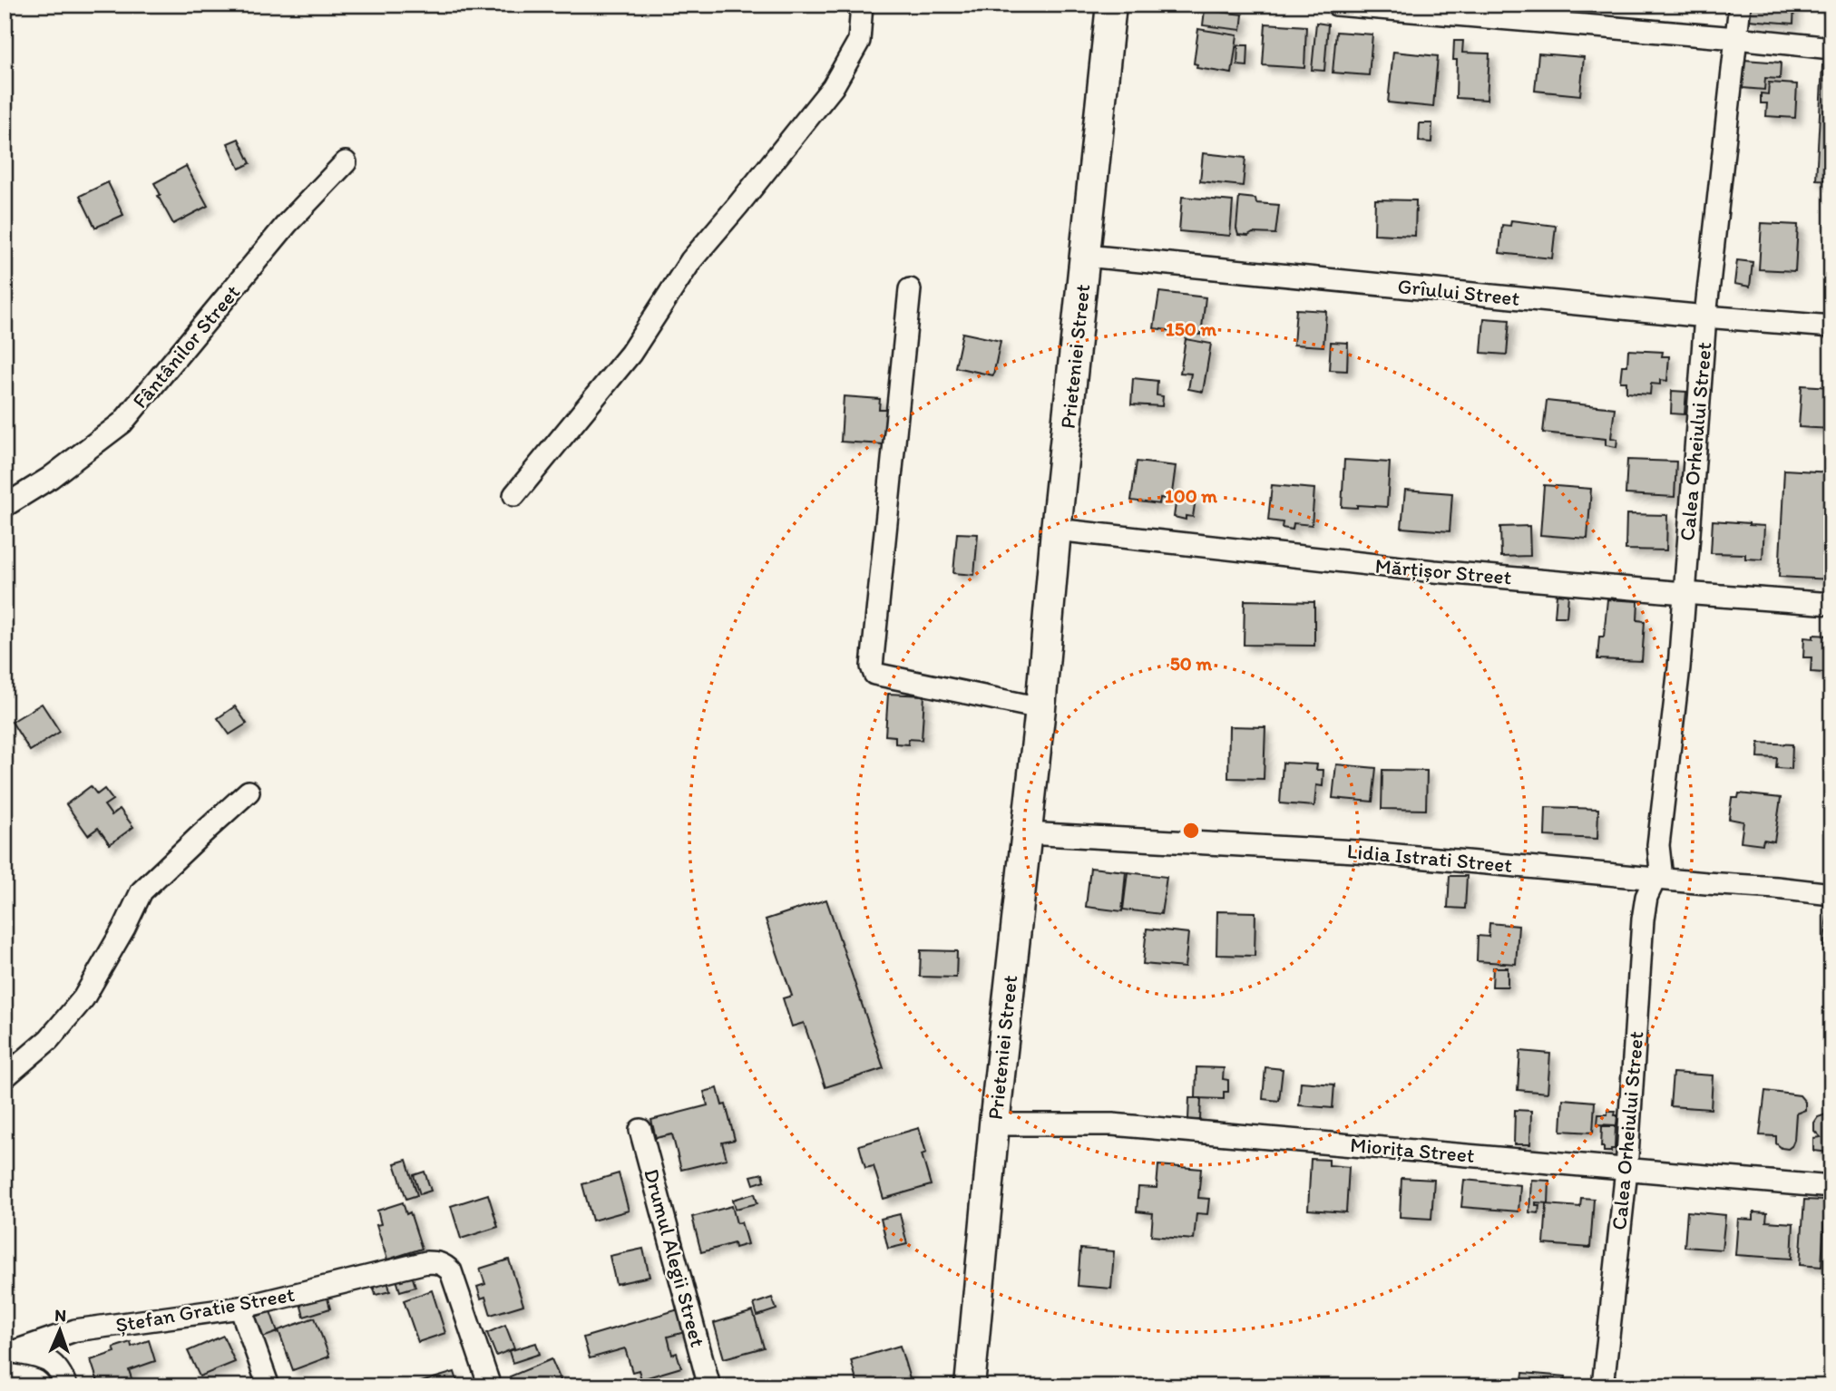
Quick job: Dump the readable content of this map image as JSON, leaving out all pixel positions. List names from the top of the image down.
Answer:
{
  "streets": {
    "street": [
      "Grîului Street",
      "Fântânilor Street",
      "Prieteniei Street",
      "Calea Orheiului Street",
      "Mărțișor Street",
      "Lidia Istrati Street",
      "Miorița Street",
      "Drumul Alegii Street",
      "Ștefan Gratie Street"
    ]
  },
  "crossings": [
    ["Grîului Street", "Prieteniei Street"],
    ["Grîului Street", "Calea Orheiului Street"],
    ["Prieteniei Street", "Mărțișor Street"],
    ["Prieteniei Street", "Lidia Istrati Street"],
    ["Prieteniei Street", "Miorița Street"],
    ["Calea Orheiului Street", "Mărțișor Street"],
    ["Calea Orheiului Street", "Lidia Istrati Street"],
    ["Calea Orheiului Street", "Miorița Street"]
  ],
  "north": "top",
  "rings": ["150 m", "100 m", "50 m"]
}
